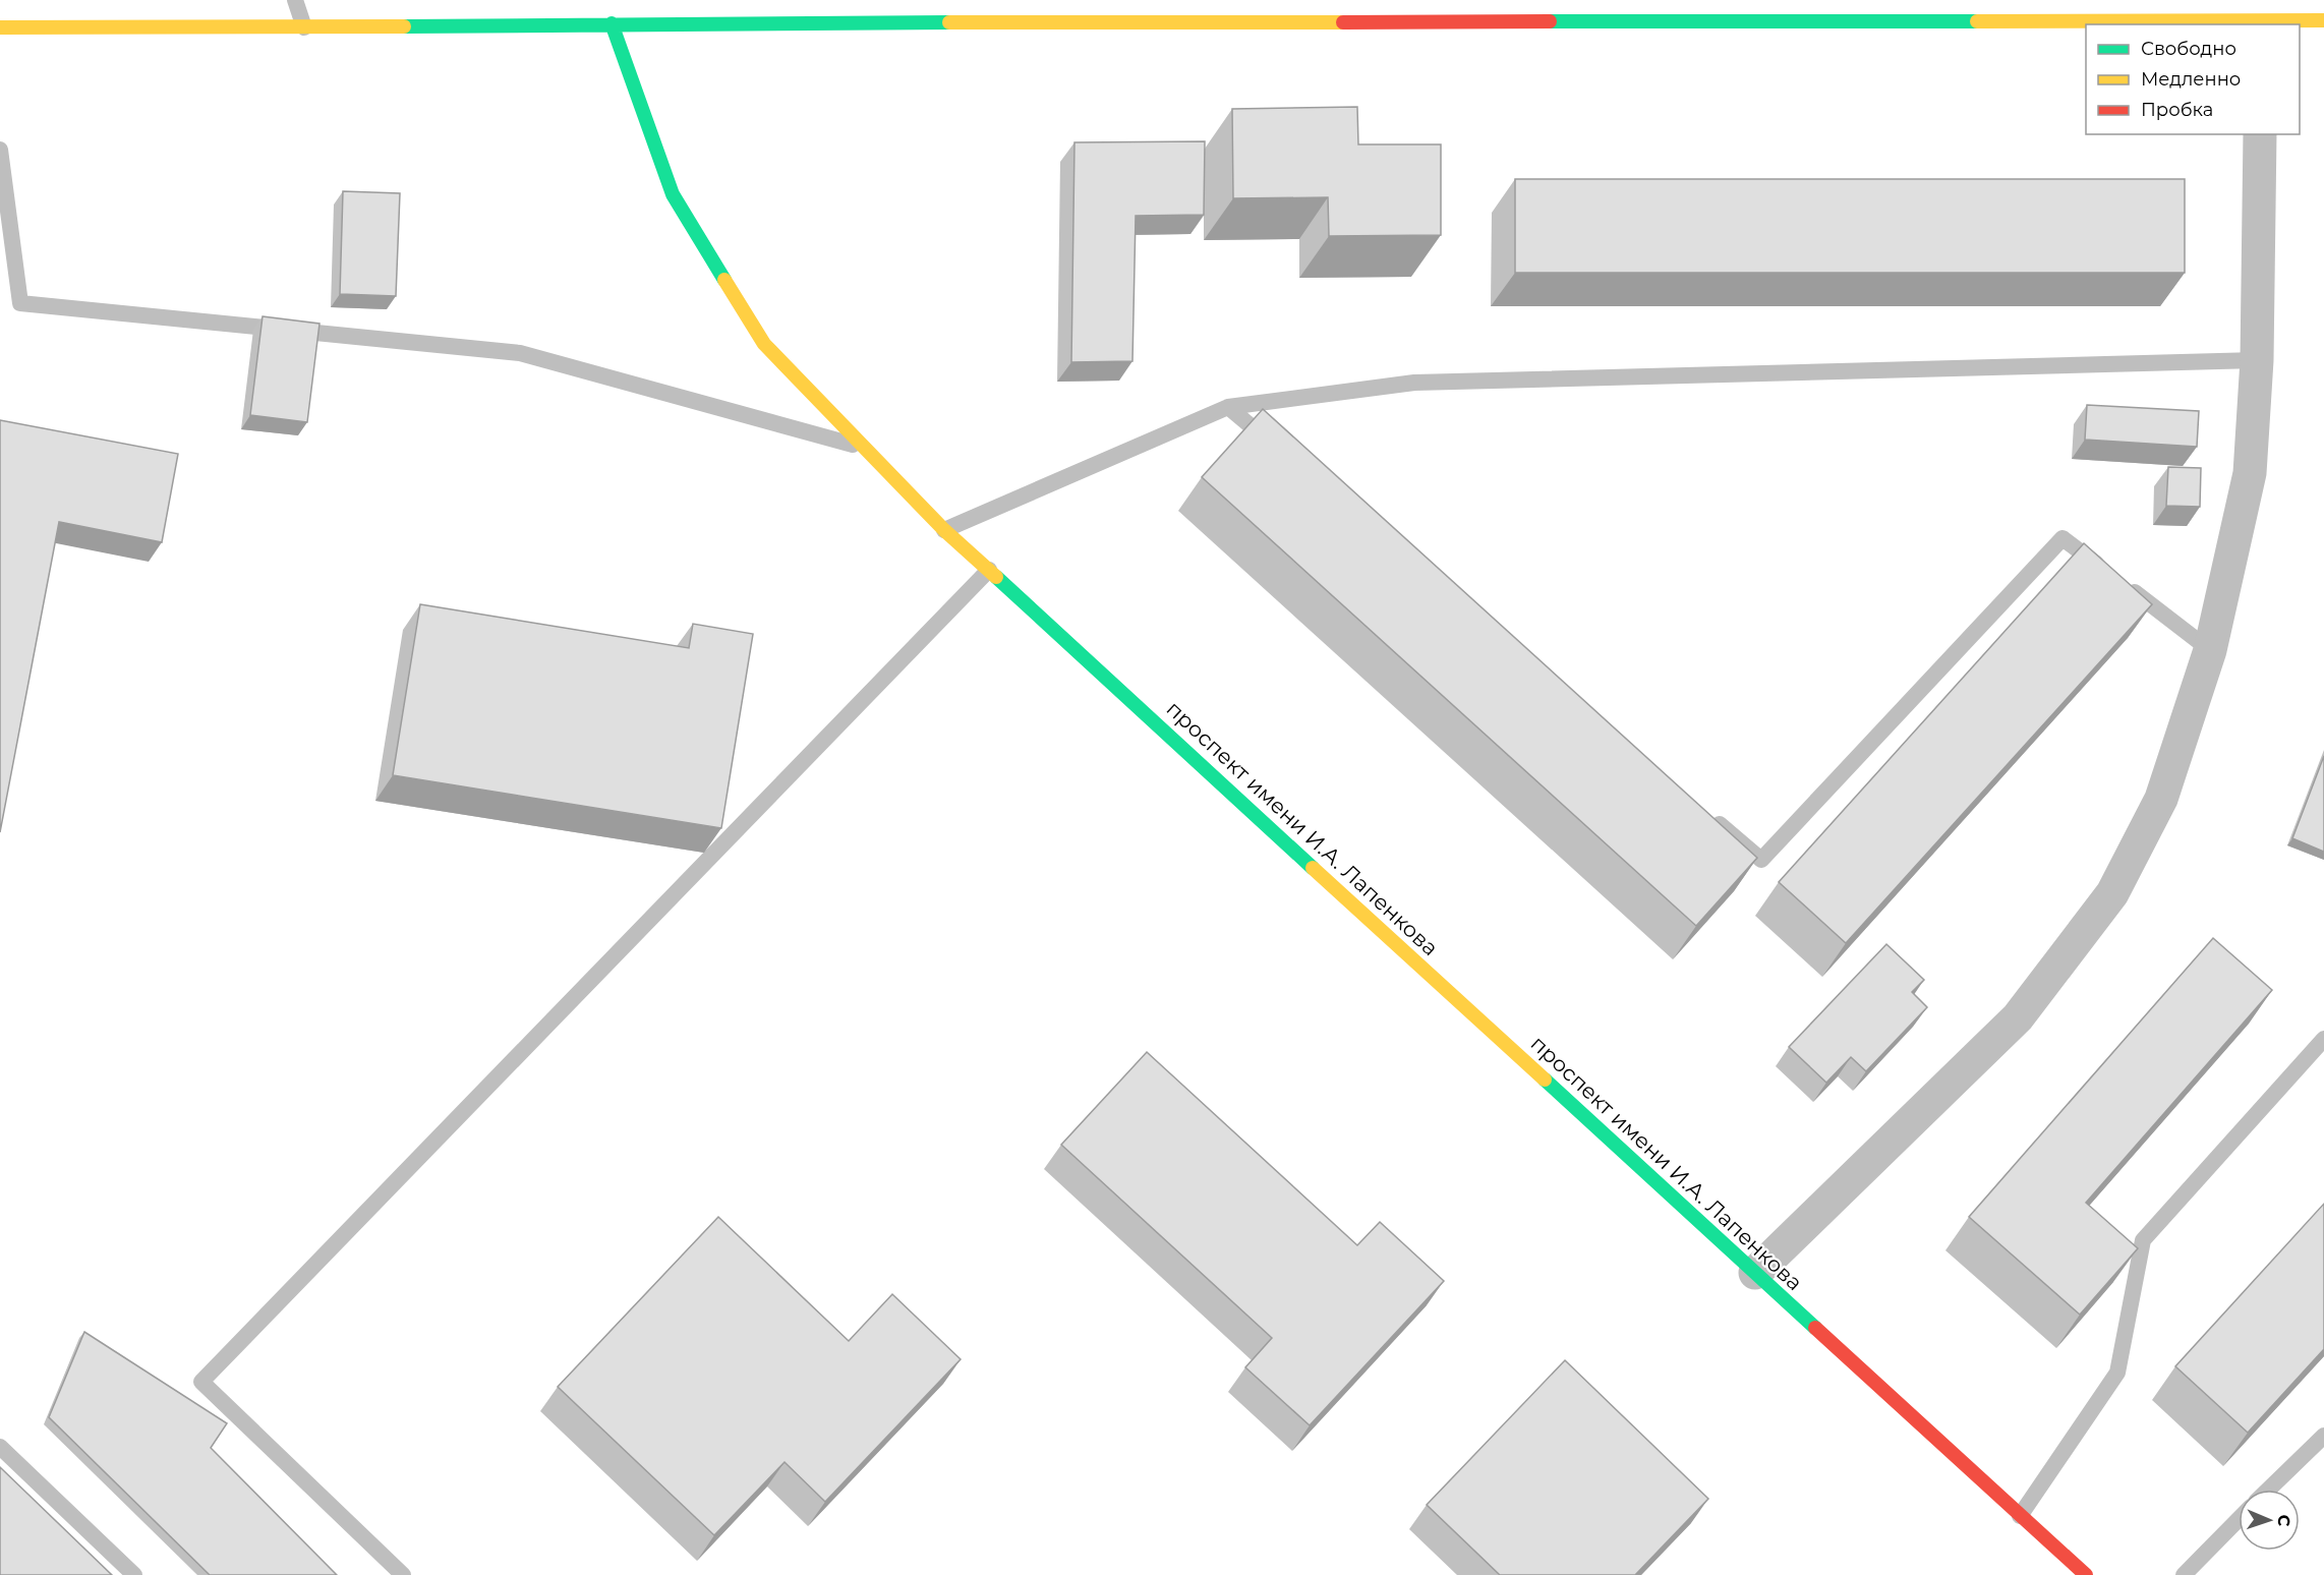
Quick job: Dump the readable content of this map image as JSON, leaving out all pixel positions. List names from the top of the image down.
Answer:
{
  "streets": {
    "main road": ["проспект имени И.А. Лапенкова"]
  },
  "legend": ["Свободно", "Медленно", "Пробка"],
  "north": "right"
}
